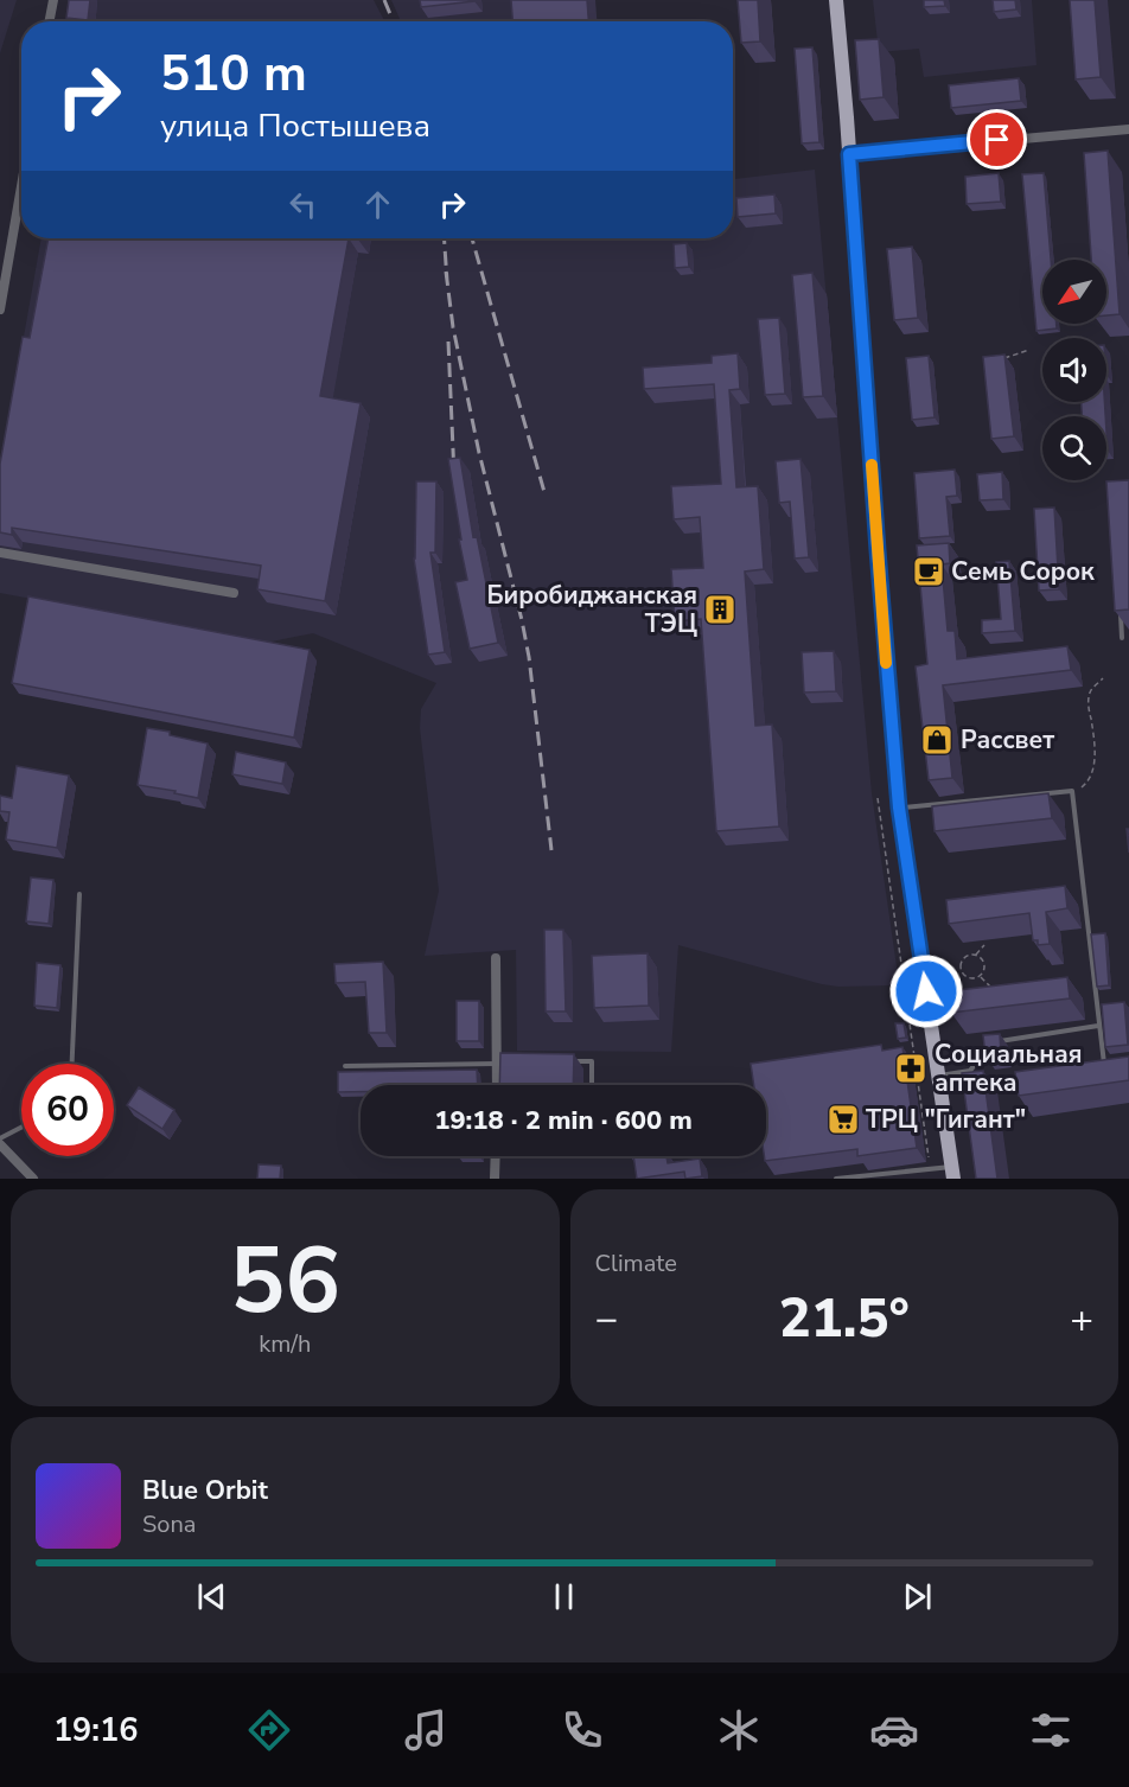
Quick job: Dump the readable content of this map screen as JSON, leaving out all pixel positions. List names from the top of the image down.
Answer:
{
  "places": {
    "cafe": ["Семь Сорок"],
    "building": ["Биробиджанская ТЭЦ"],
    "shop": ["Рассвет"],
    "pharmacy": ["Социальная аптека"],
    "supermarket": ["ТРЦ \"Гигант\""]
  },
  "north": "bottom left",
  "page": {
    "turn": ["510 m", "улица Постышева"],
    "limit": "60",
    "trip": "19:18 · 2 min · 600 m",
    "tile": [
      ["56", "km/h"],
      "Climate"
    ],
    "heat": ["−", "21.5°", "+"],
    "song": ["Blue Orbit", "Sona"],
    "tabs": "19:16"
  }
}
